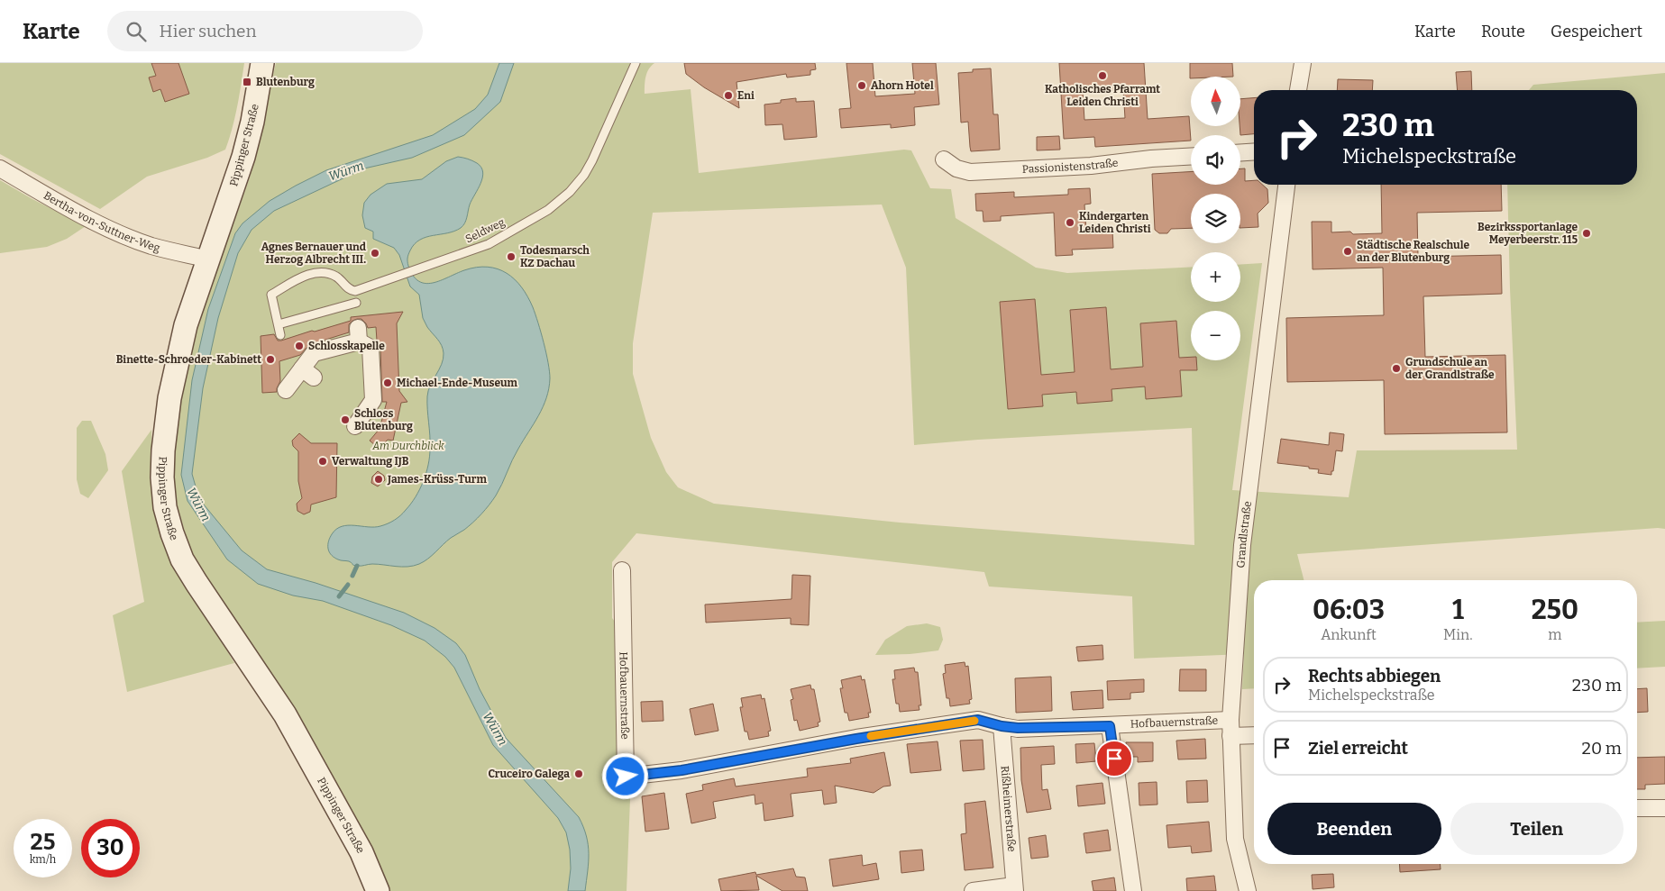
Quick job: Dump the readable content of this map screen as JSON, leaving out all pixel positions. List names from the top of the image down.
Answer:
{
  "streets": {
    "main road": ["Pippinger Straße"],
    "street": [
      "Passionistenstraße",
      "Bertha-von-Suttner-Weg",
      "Grandlstraße",
      "Hofbauernstraße",
      "Rißheimerstraße"
    ],
    "lane": ["Seldweg"]
  },
  "crossings": [
    ["Pippinger Straße", "Bertha-von-Suttner-Weg"],
    ["Grandlstraße", "Hofbauernstraße"],
    ["Hofbauernstraße", "Rißheimerstraße"]
  ],
  "water": ["Würm"],
  "parks": ["Am Durchblick"],
  "places": {
    "other": [
      "Katholisches Pfarramt Leiden Christi",
      "Ahorn Hotel",
      "Eni",
      "Kindergarten Leiden Christi",
      "Bezirkssportanlage Meyerbeerstr. 115",
      "Städtische Realschule an der Blutenburg",
      "Agnes Bernauer und Herzog Albrecht III.",
      "Todesmarsch KZ Dachau",
      "Schlosskapelle",
      "Binette-Schroeder-Kabinett",
      "Grundschule an der Grandlstraße",
      "Michael-Ende-Museum",
      "Schloss Blutenburg",
      "Verwaltung IJB",
      "James-Krüss-Turm",
      "Cruceiro Galega"
    ],
    "transit": ["Blutenburg"]
  },
  "north": "top",
  "page": {
    "header": "Karte",
    "search": "Hier suchen",
    "nav": ["Karte", "Route", "Gespeichert"],
    "map_buttons": ["+", "−"],
    "turn": ["230 m", "Michelspeckstraße"],
    "eta": [
      "06:03",
      "Ankunft",
      "1",
      "Min.",
      "250",
      "m"
    ],
    "list": [
      {
        "name": "Rechts abbiegen",
        "note": "Michelspeckstraße",
        "value": "230 m"
      },
      {
        "name": "Ziel erreicht",
        "value": "20 m"
      }
    ],
    "buttons": ["Beenden", "Teilen"],
    "speed": "25 km/h",
    "limit": "30"
  }
}
